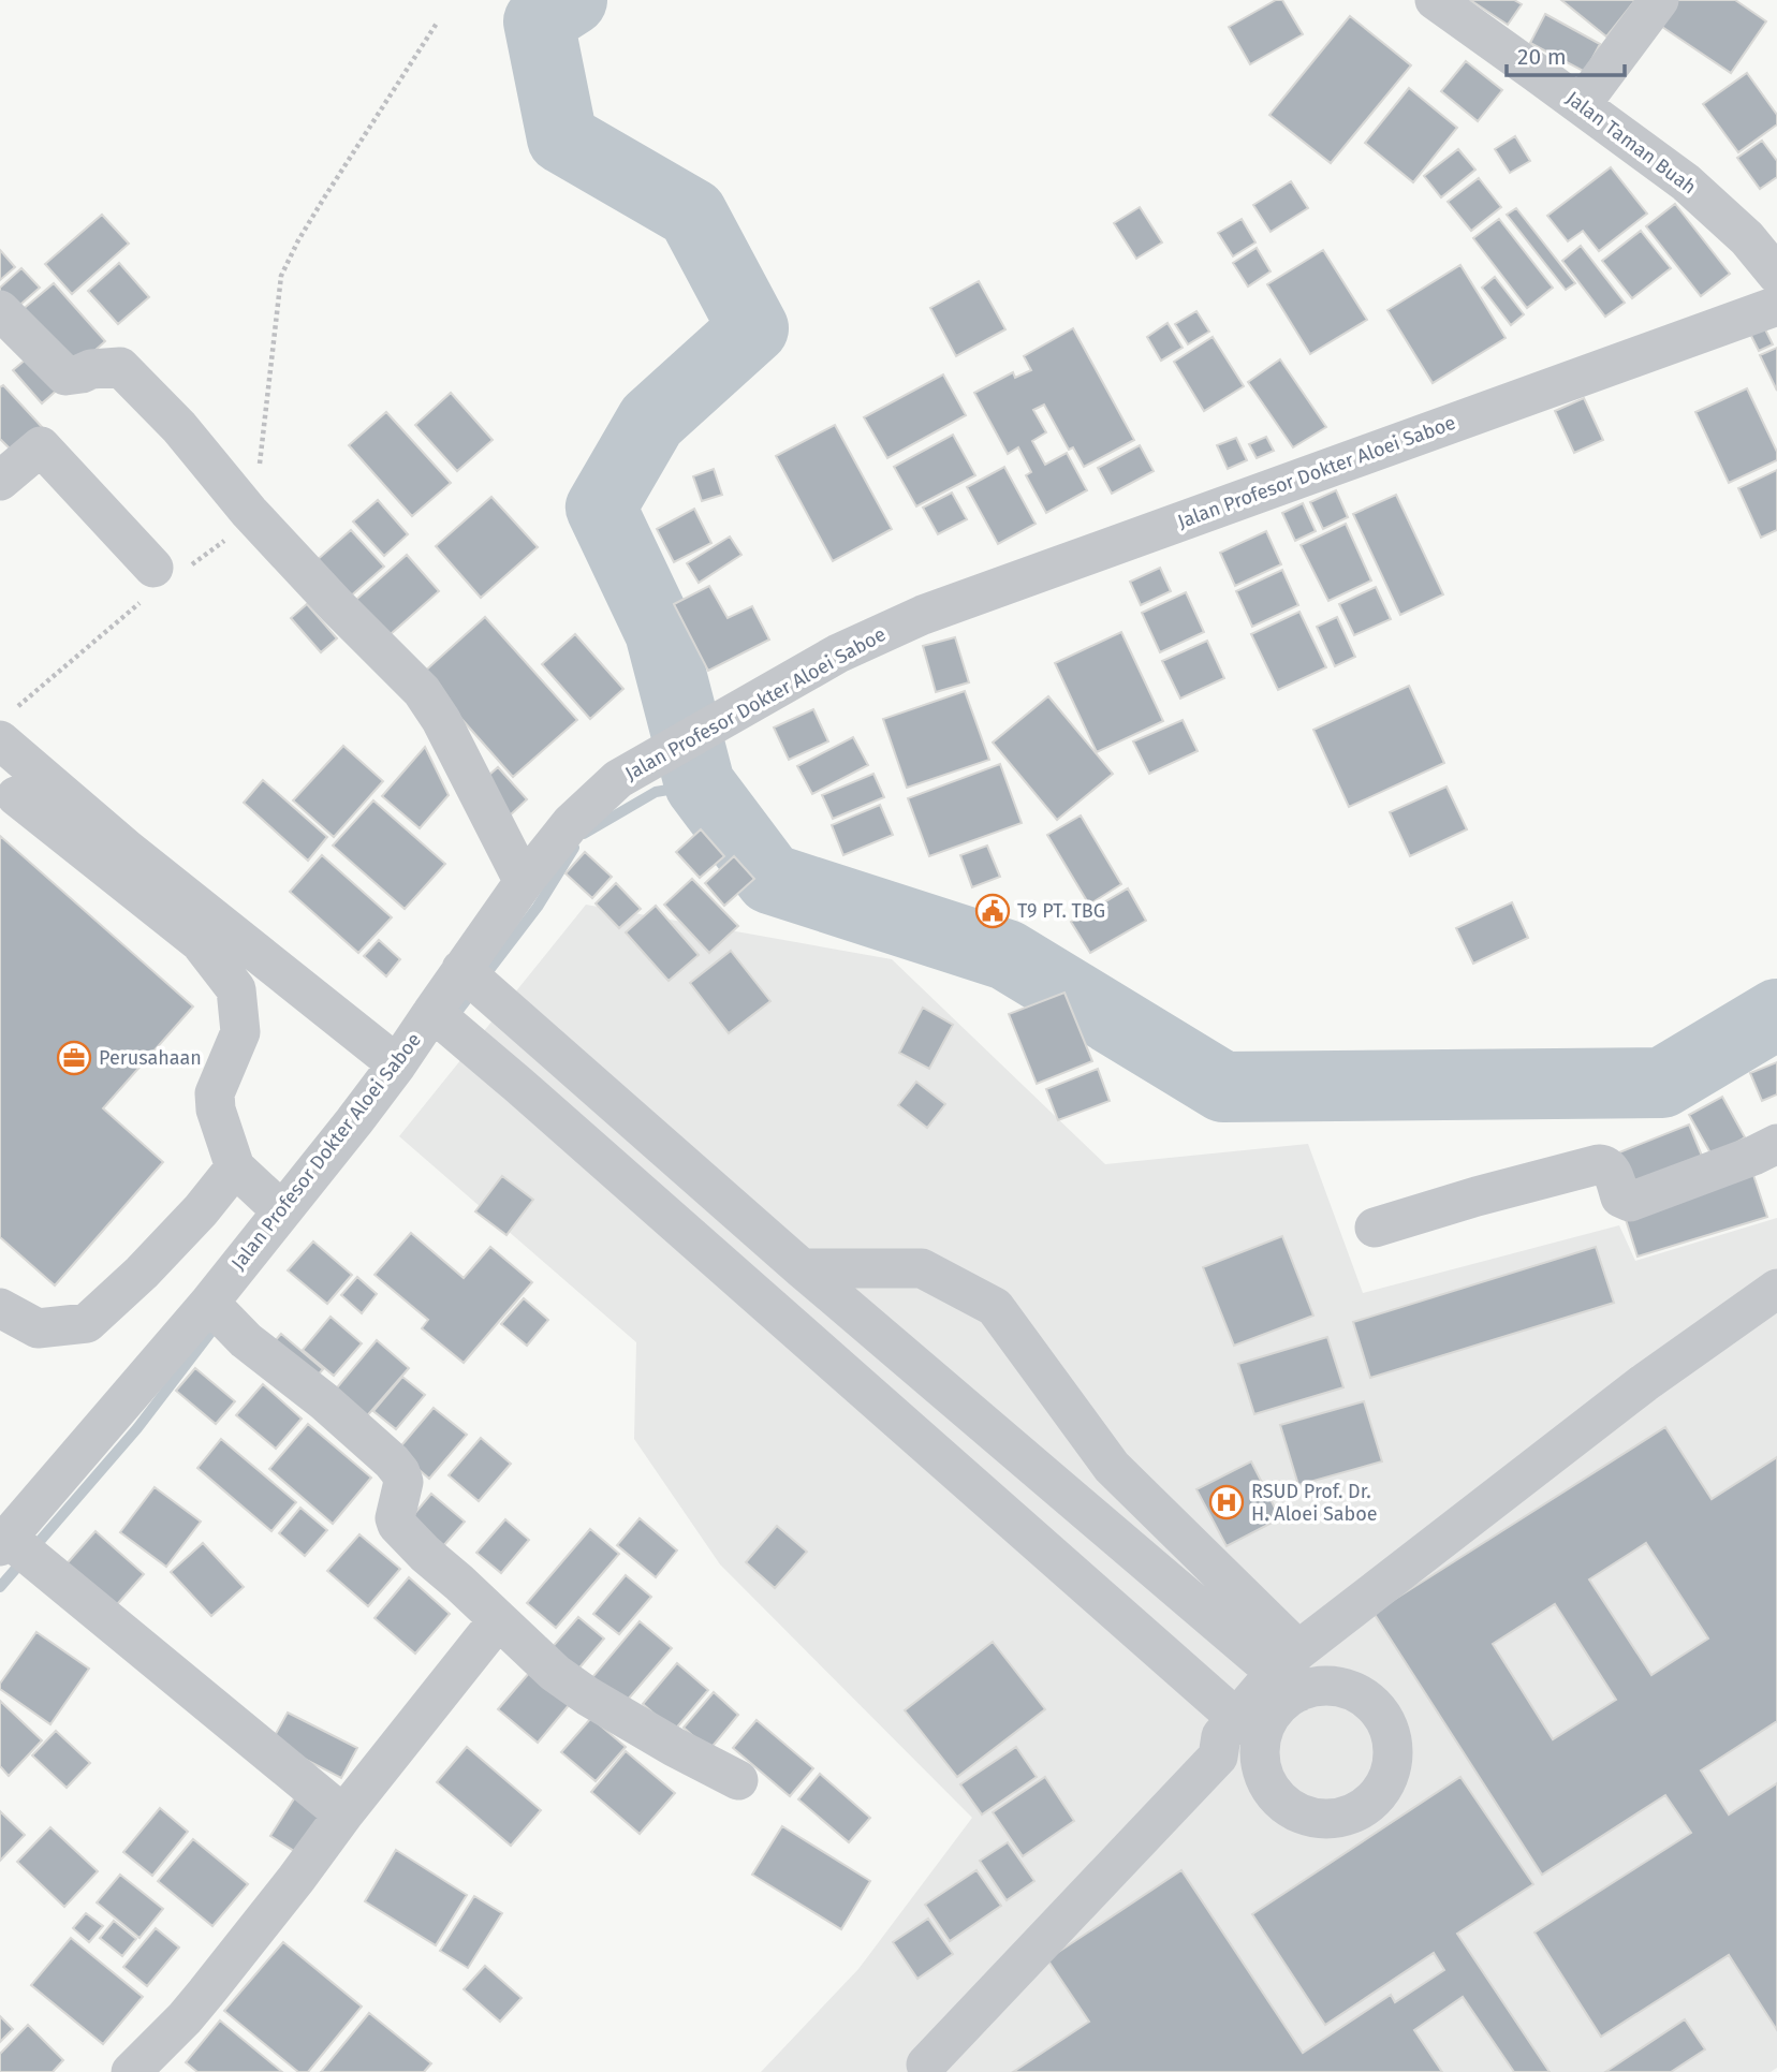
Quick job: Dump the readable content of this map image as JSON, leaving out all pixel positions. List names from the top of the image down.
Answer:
{
  "streets": {
    "street": ["Jalan Taman Buah", "Jalan Profesor Dokter Aloei Saboe"]
  },
  "places": {
    "public building": ["T9 PT. TBG"],
    "office": ["Perusahaan"],
    "hospital": ["RSUD Prof. Dr. H. Aloei Saboe"]
  },
  "scale_bar": "20 m"
}
